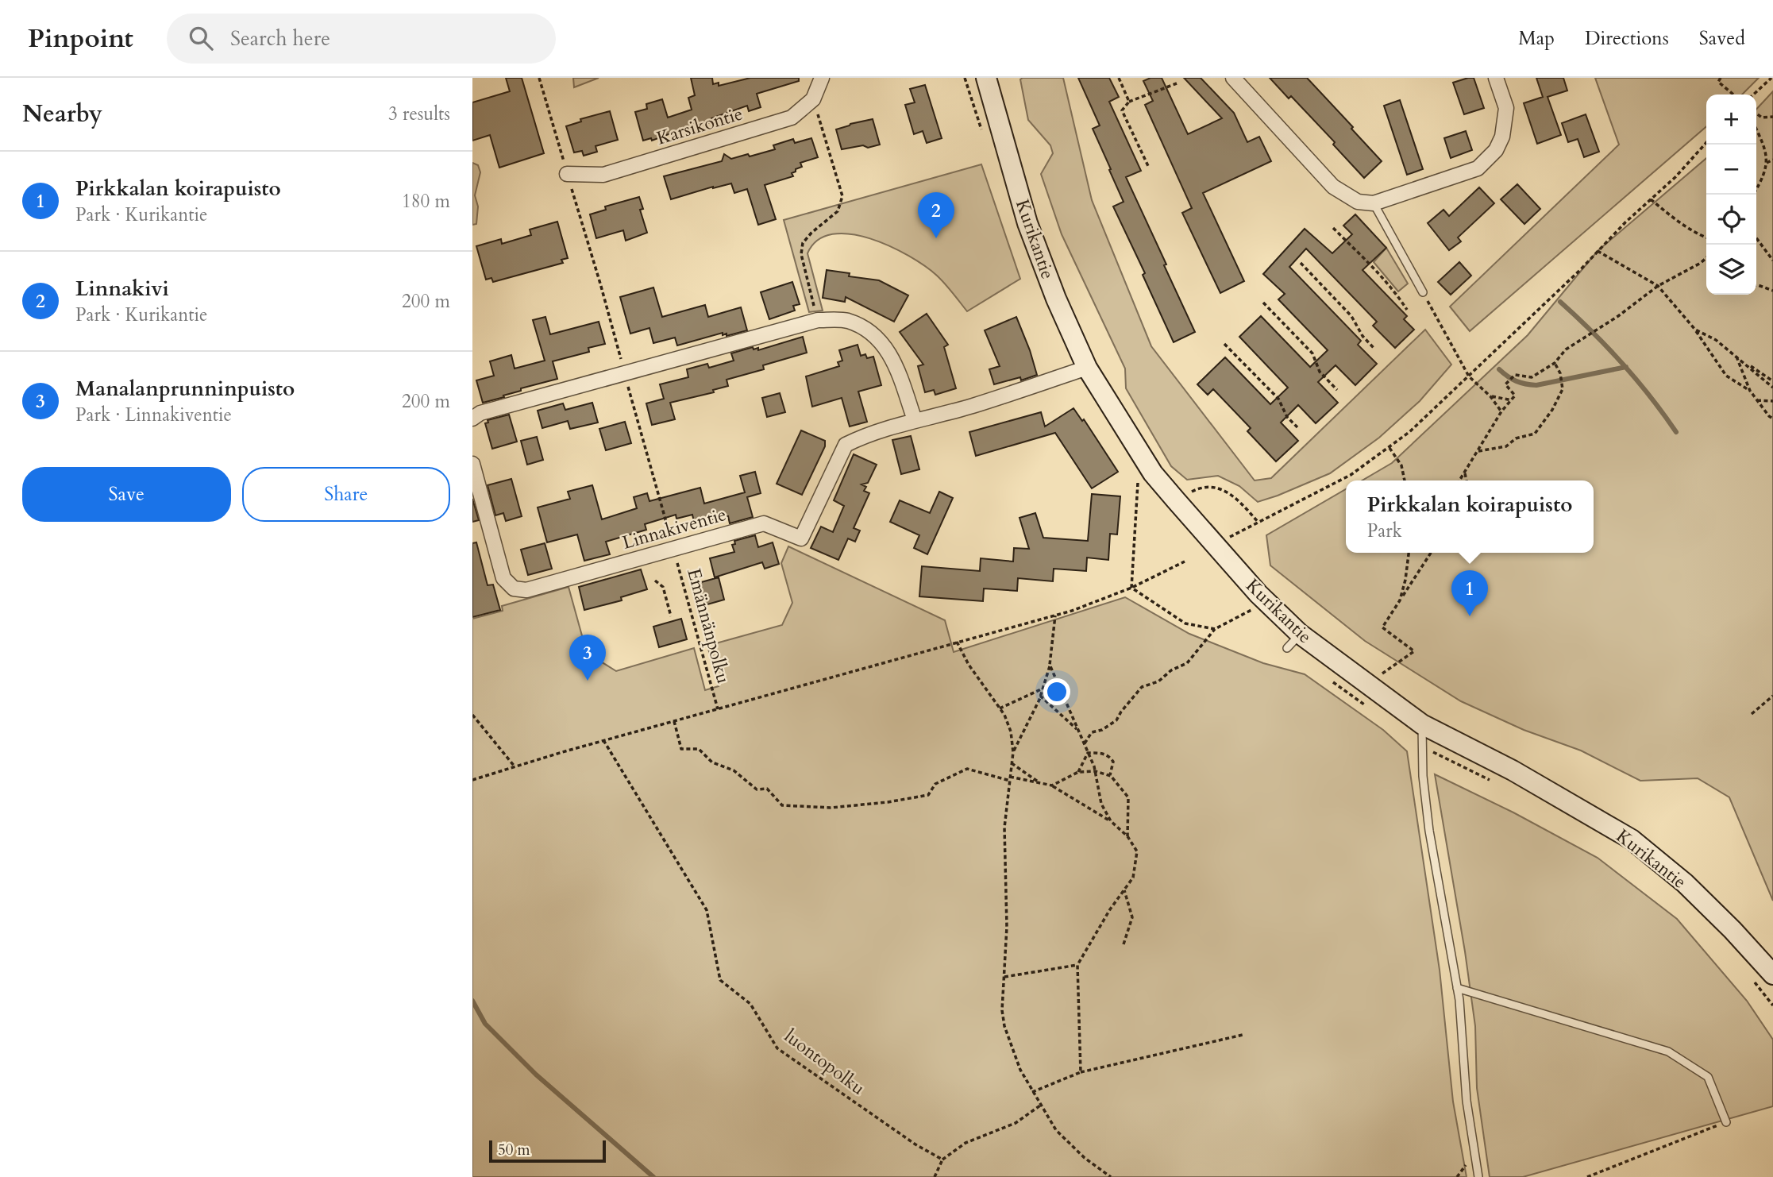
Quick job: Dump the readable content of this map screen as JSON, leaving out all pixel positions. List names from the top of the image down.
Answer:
{
  "streets": {
    "main road": ["Kurikantie"],
    "street": ["Karsikontie", "Linnakiventie"],
    "path": ["Emännänpolku", "luontopolku"]
  },
  "crossings": [
    ["Kurikantie", "Linnakiventie"],
    ["Linnakiventie", "Emännänpolku"]
  ],
  "scale_bar": "50 m",
  "page": {
    "header": "Pinpoint",
    "search": "Search here",
    "nav": ["Map", "Directions", "Saved"],
    "heading": ["Nearby", "3 results"],
    "map_buttons": ["+", "−"],
    "list": [
      {
        "mark": "1",
        "name": "Pirkkalan koirapuisto",
        "note": "Park · Kurikantie",
        "value": "180 m"
      },
      {
        "mark": "2",
        "name": "Linnakivi",
        "note": "Park · Kurikantie",
        "value": "200 m"
      },
      {
        "mark": "3",
        "name": "Manalanprunninpuisto",
        "note": "Park · Linnakiventie",
        "value": "200 m"
      }
    ],
    "pins": ["2", "1", "3"],
    "buttons": ["Save", "Share"],
    "popup": ["Pirkkalan koirapuisto", "Park"],
    "scale": "50 m"
  }
}
